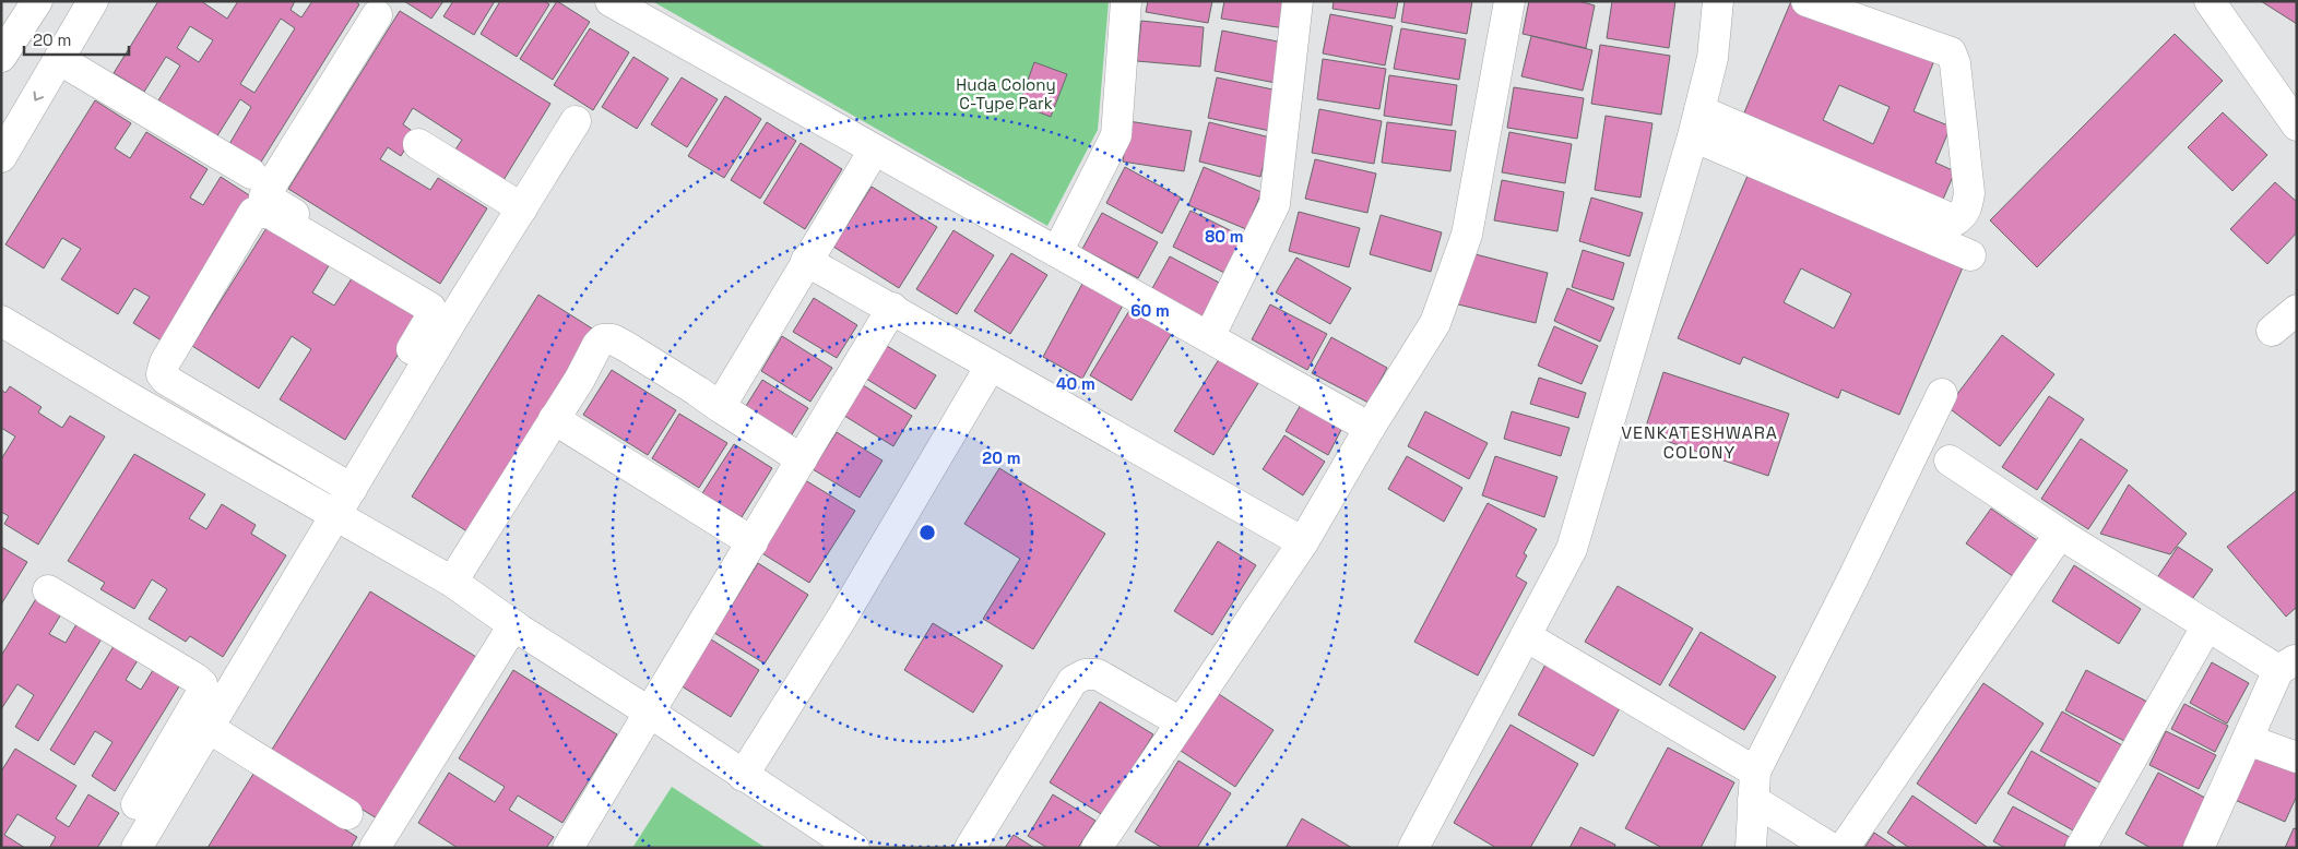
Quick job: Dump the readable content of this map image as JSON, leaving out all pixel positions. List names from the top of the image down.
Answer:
{
  "districts": ["VENKATESHWARA COLONY"],
  "parks": ["Huda Colony C-Type Park"],
  "scale_bar": "20 m",
  "rings": [
    "80 m",
    "60 m",
    "40 m",
    "20 m"
  ]
}
